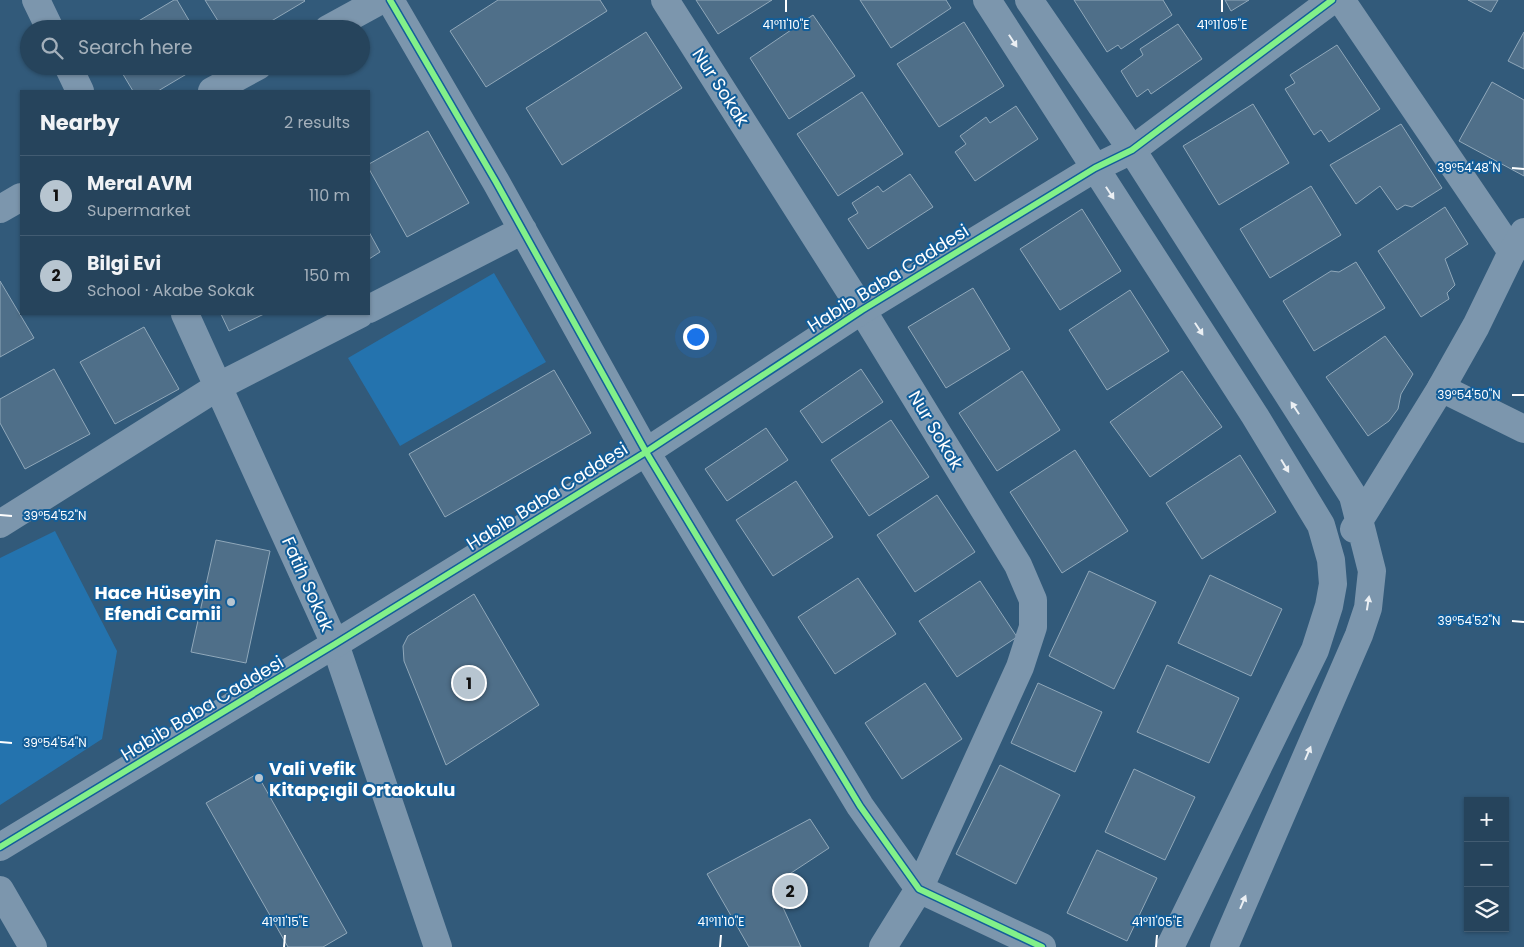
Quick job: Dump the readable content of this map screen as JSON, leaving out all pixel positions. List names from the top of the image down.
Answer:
{
  "streets": {
    "street": ["Nur Sokak", "Habib Baba Caddesi", "Fatih Sokak"]
  },
  "crossings": [
    ["Nur Sokak", "Habib Baba Caddesi"],
    ["Habib Baba Caddesi", "Fatih Sokak"]
  ],
  "places": ["Hace Hüseyin Efendi Camii", "Vali Vefik Kitapçıgil Ortaokulu"],
  "page": {
    "search": "Search here",
    "heading": ["Nearby", "2 results"],
    "list": [
      {
        "mark": "1",
        "name": "Meral AVM",
        "note": "Supermarket",
        "value": "110 m"
      },
      {
        "mark": "2",
        "name": "Bilgi Evi",
        "note": "School · Akabe Sokak",
        "value": "150 m"
      }
    ],
    "pins": ["1", "2"],
    "map_buttons": ["+", "−"]
  },
  "coordinates": [
    "41°11'10\"E",
    "41°11'05\"E",
    "39°54'48\"N",
    "39°54'50\"N",
    "39°54'52\"N",
    "39°54'54\"N",
    "41°11'15\"E"
  ]
}
